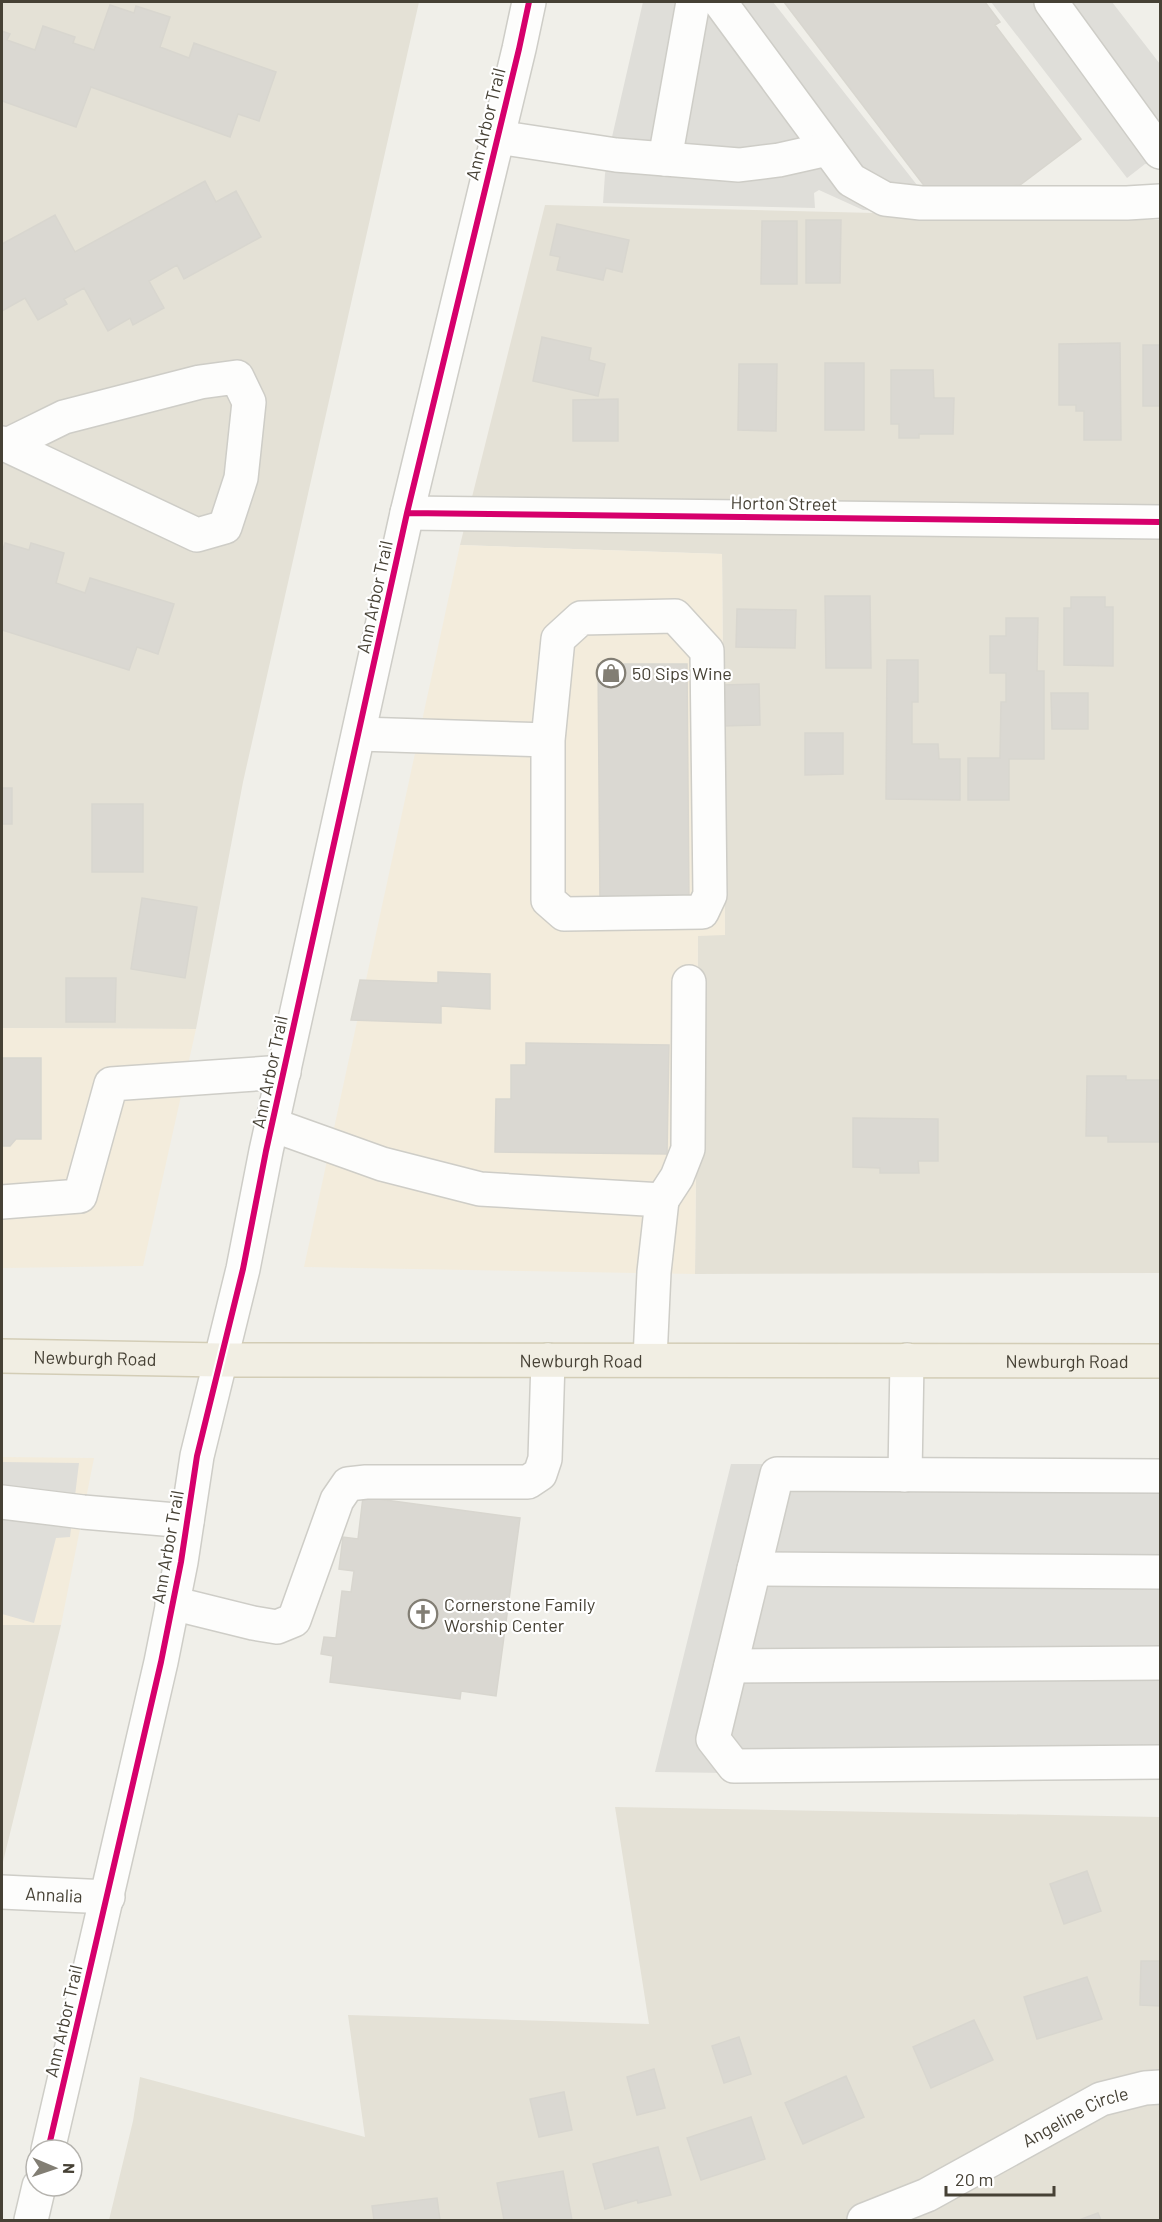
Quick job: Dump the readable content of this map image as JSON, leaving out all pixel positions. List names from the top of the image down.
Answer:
{
  "streets": {
    "main road": ["Newburgh Road"],
    "street": [
      "Ann Arbor Trail",
      "Horton Street",
      "Annalia",
      "Angeline Circle"
    ]
  },
  "crossings": [
    ["Ann Arbor Trail", "Horton Street"],
    ["Ann Arbor Trail", "Newburgh Road"],
    ["Ann Arbor Trail", "Annalia"]
  ],
  "places": {
    "shop": ["50 Sips Wine"],
    "church": ["Cornerstone Family Worship Center"]
  },
  "scale_bar": "20 m",
  "north": "right"
}
